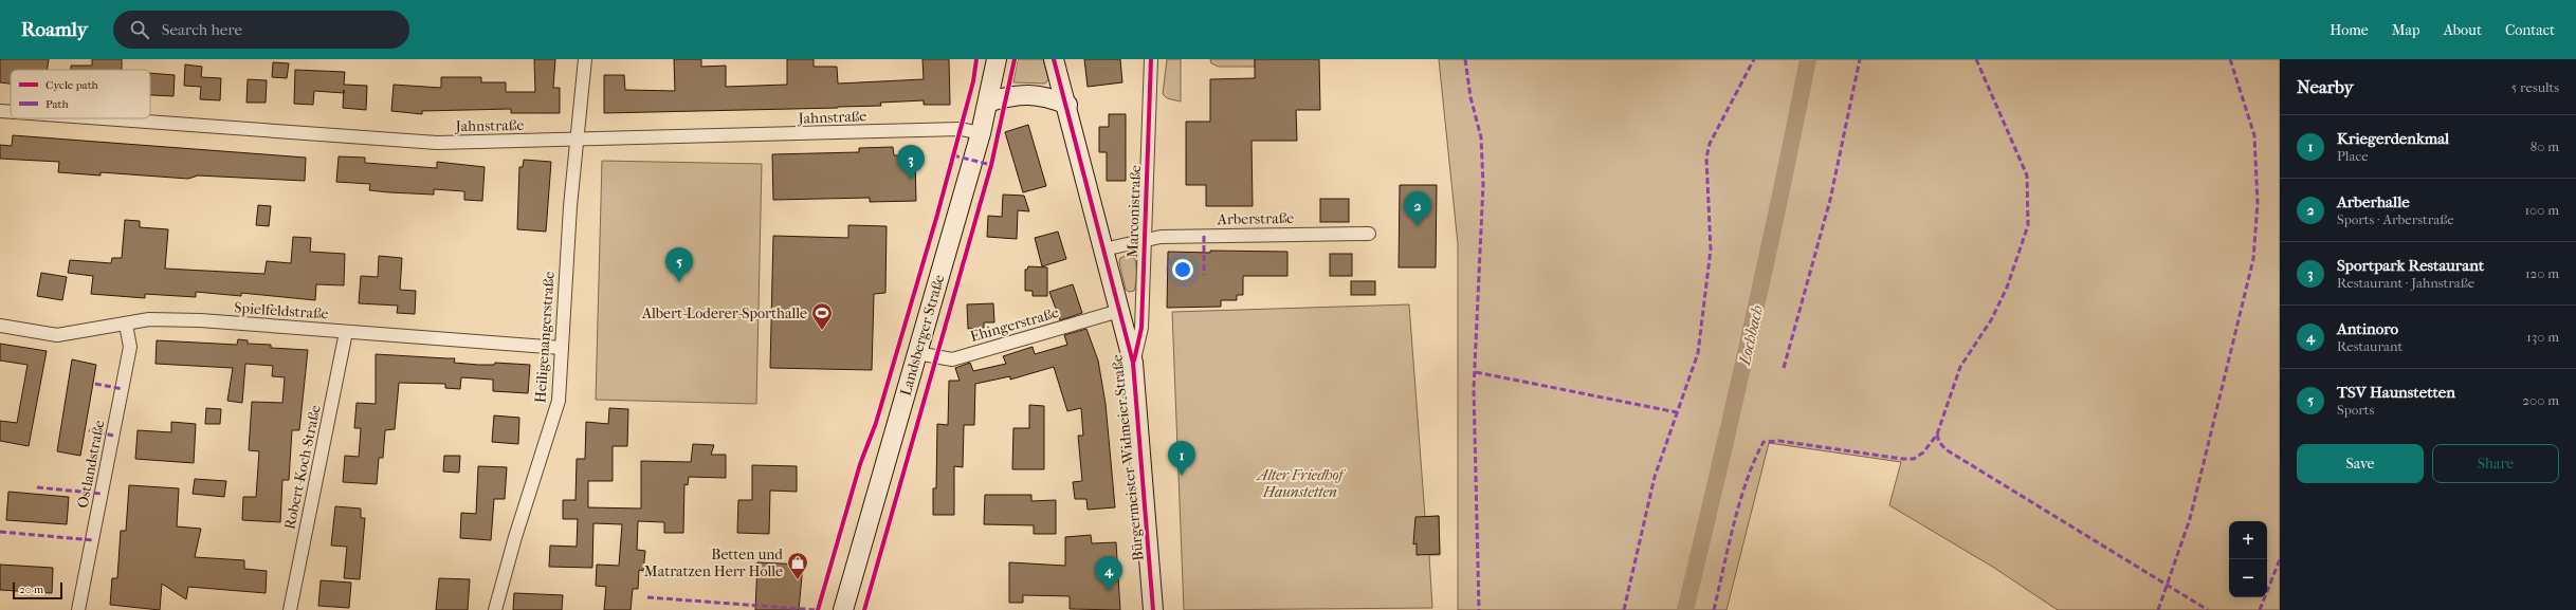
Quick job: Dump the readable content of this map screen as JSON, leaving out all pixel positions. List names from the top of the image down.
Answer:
{
  "streets": {
    "street": [
      "Jahnstraße",
      "Marconistraße",
      "Arberstraße",
      "Spielfeldstraße",
      "Ehingerstraße",
      "Landsberger Straße",
      "Heiligenangerstraße",
      "Bürgermeister-Widmeier-Straße",
      "Ostlandstraße",
      "Robert-Koch-Straße"
    ]
  },
  "crossings": [
    ["Jahnstraße", "Landsberger Straße"],
    ["Jahnstraße", "Heiligenangerstraße"],
    ["Marconistraße", "Arberstraße"],
    ["Marconistraße", "Bürgermeister-Widmeier-Straße"],
    ["Spielfeldstraße", "Heiligenangerstraße"],
    ["Spielfeldstraße", "Ostlandstraße"],
    ["Spielfeldstraße", "Robert-Koch-Straße"],
    ["Ehingerstraße", "Landsberger Straße"],
    ["Ehingerstraße", "Bürgermeister-Widmeier-Straße"]
  ],
  "water": ["Lochbach"],
  "parks": ["Alter Friedhof Haunstetten"],
  "places": {
    "sports": ["Albert-Loderer-Sporthalle"],
    "shop": ["Betten und Matratzen Herr Holle"]
  },
  "legend": ["Cycle path", "Path"],
  "scale_bar": "20 m",
  "page": {
    "header": "Roamly",
    "search": "Search here",
    "nav": [
      "Home",
      "Map",
      "About",
      "Contact"
    ],
    "heading": ["Nearby", "5 results"],
    "list": [
      {
        "mark": "1",
        "name": "Kriegerdenkmal",
        "note": "Place",
        "value": "80 m"
      },
      {
        "mark": "2",
        "name": "Arberhalle",
        "note": "Sports · Arberstraße",
        "value": "100 m"
      },
      {
        "mark": "3",
        "name": "Sportpark Restaurant",
        "note": "Restaurant · Jahnstraße",
        "value": "120 m"
      },
      {
        "mark": "4",
        "name": "Antinoro",
        "note": "Restaurant",
        "value": "130 m"
      },
      {
        "mark": "5",
        "name": "TSV Haunstetten",
        "note": "Sports",
        "value": "200 m"
      }
    ],
    "pins": [
      "3",
      "2",
      "5",
      "1",
      "4"
    ],
    "buttons": ["Save", "Share"],
    "map_buttons": ["+", "−"],
    "scale": "20 m"
  }
}
